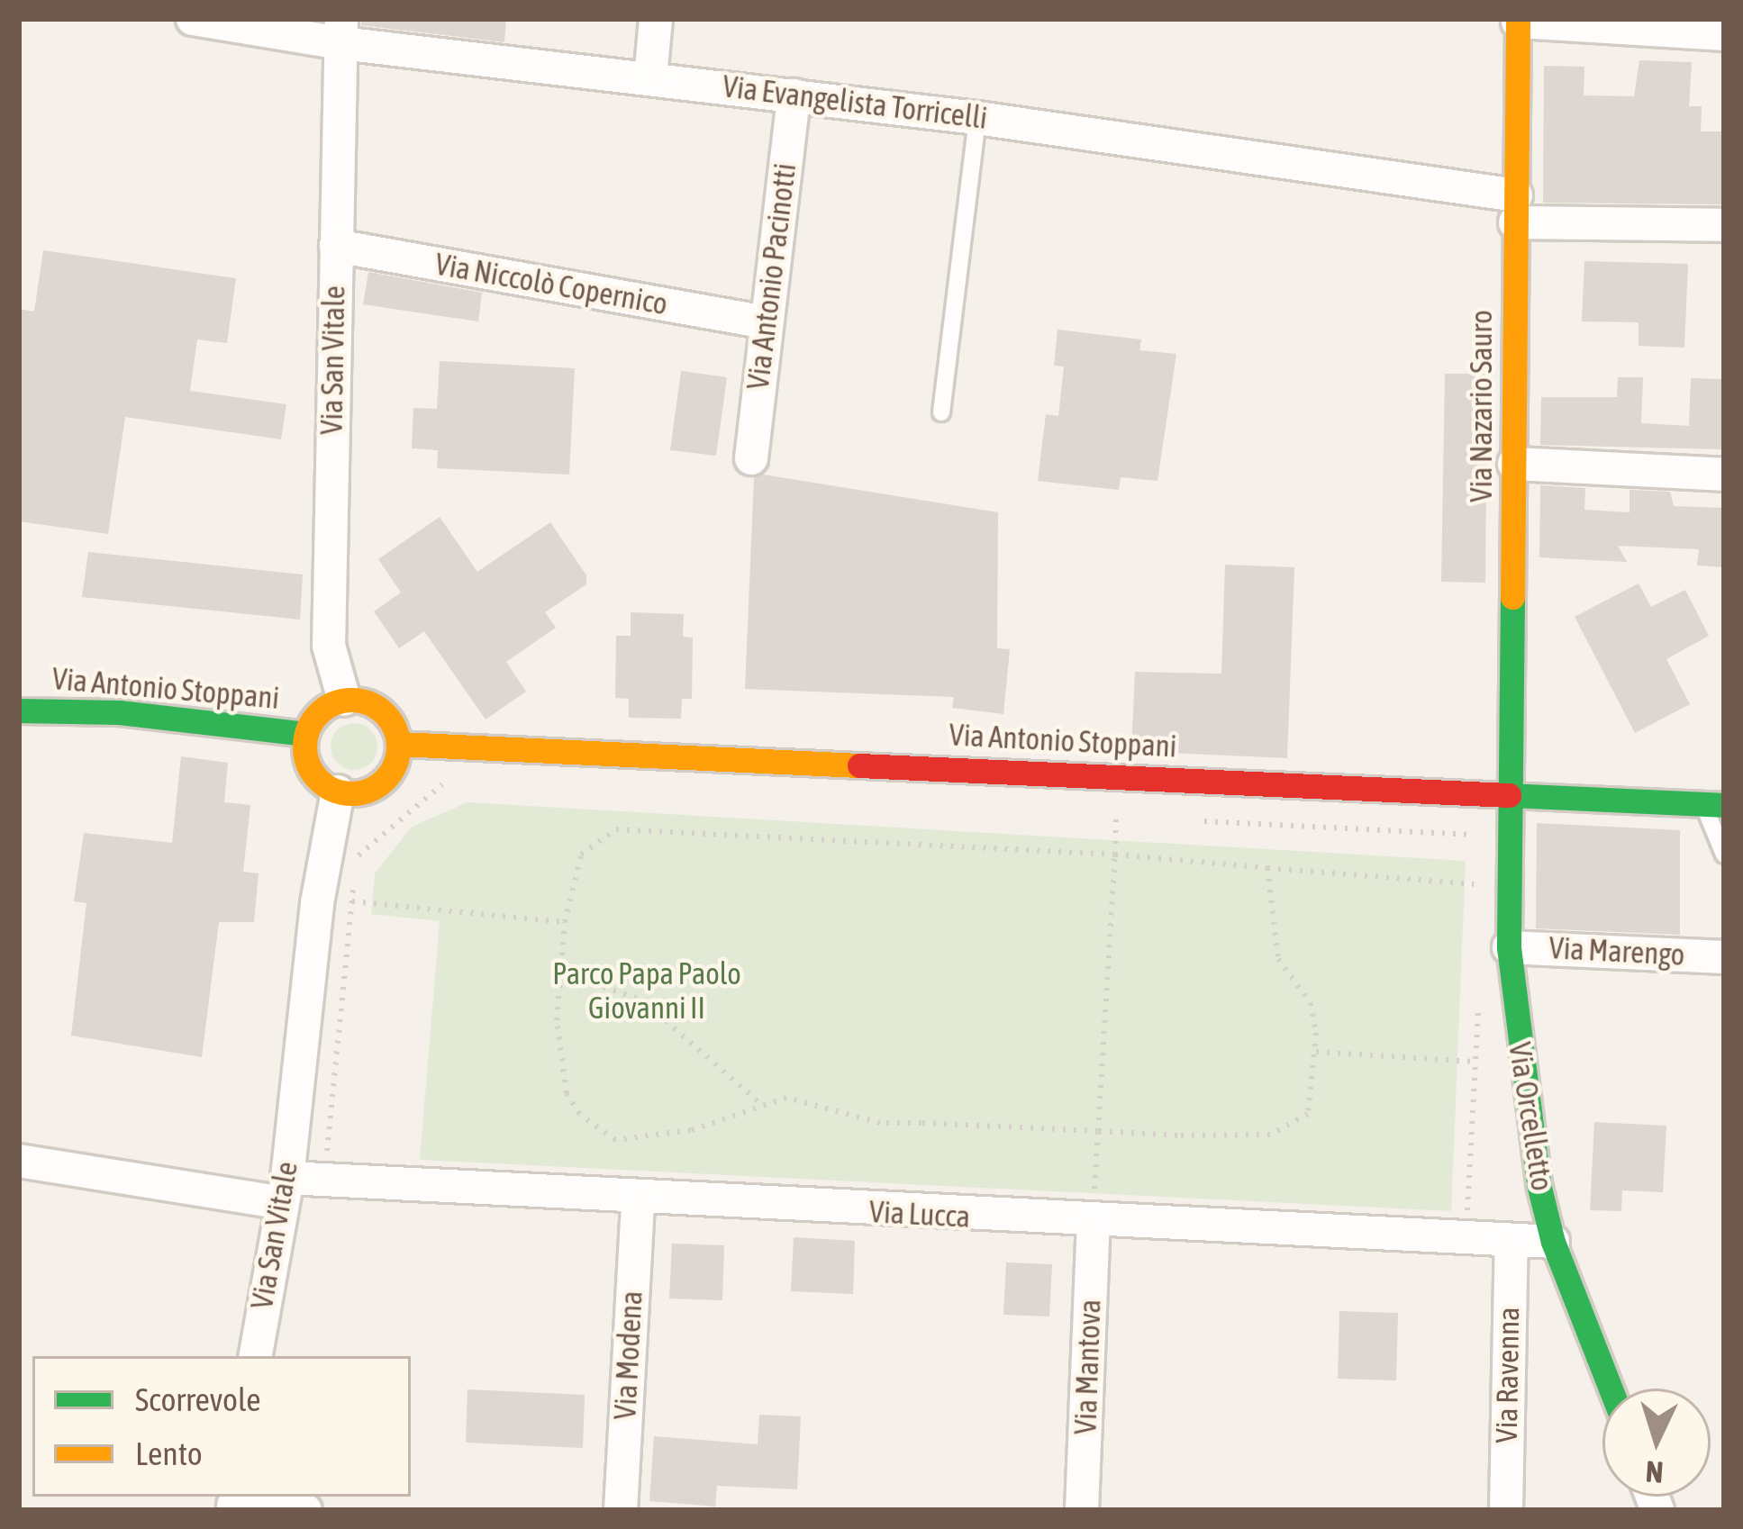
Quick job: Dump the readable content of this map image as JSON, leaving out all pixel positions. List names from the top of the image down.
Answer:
{
  "streets": {
    "street": [
      "Via Evangelista Torricelli",
      "Via Antonio Pacinotti",
      "Via Niccolò Copernico",
      "Via San Vitale",
      "Via Nazario Sauro",
      "Via Antonio Stoppani",
      "Via Marengo",
      "Via Orcelletto",
      "Via Lucca",
      "Via Modena",
      "Via Mantova",
      "Via Ravenna"
    ]
  },
  "crossings": [
    ["Via Evangelista Torricelli", "Via Antonio Pacinotti"],
    ["Via Evangelista Torricelli", "Via San Vitale"],
    ["Via Evangelista Torricelli", "Via Nazario Sauro"],
    ["Via Antonio Pacinotti", "Via Niccolò Copernico"],
    ["Via Niccolò Copernico", "Via San Vitale"],
    ["Via San Vitale", "Via Antonio Stoppani"],
    ["Via San Vitale", "Via Lucca"],
    ["Via Nazario Sauro", "Via Antonio Stoppani"],
    ["Via Nazario Sauro", "Via Orcelletto"],
    ["Via Antonio Stoppani", "Via Orcelletto"],
    ["Via Marengo", "Via Orcelletto"],
    ["Via Orcelletto", "Via Lucca"],
    ["Via Lucca", "Via Modena"],
    ["Via Lucca", "Via Mantova"],
    ["Via Lucca", "Via Ravenna"]
  ],
  "parks": ["Parco Papa Paolo Giovanni II"],
  "legend": ["Scorrevole", "Lento"],
  "north": "bottom"
}
